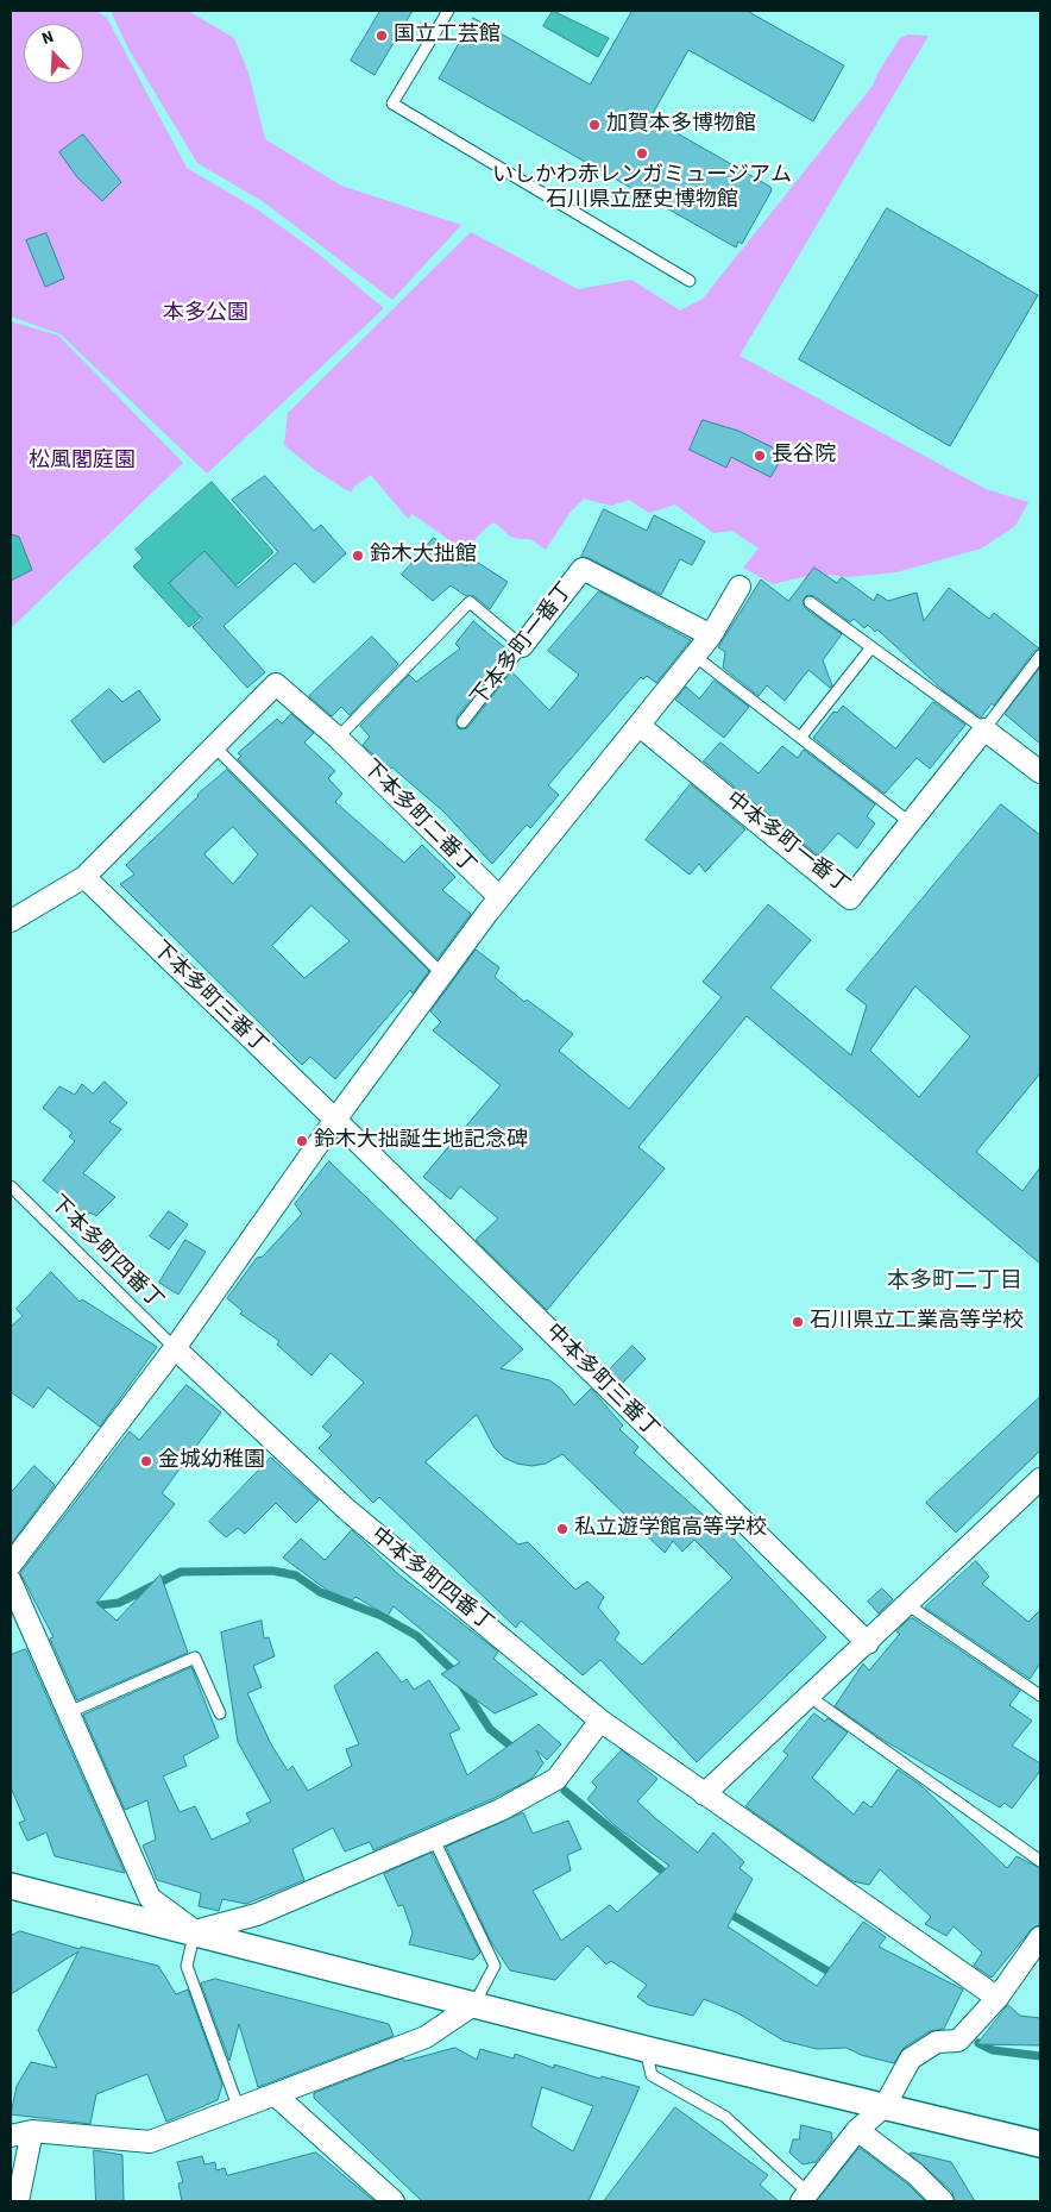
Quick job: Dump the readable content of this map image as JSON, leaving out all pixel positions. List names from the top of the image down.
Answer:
{
  "streets": {
    "street": [
      "下本多町一番丁",
      "下本多町二番丁",
      "中本多町一番丁",
      "下本多町三番丁",
      "中本多町三番丁",
      "中本多町四番丁"
    ],
    "lane": ["下本多町四番丁"]
  },
  "crossings": [
    ["下本多町三番丁", "中本多町三番丁"],
    ["下本多町四番丁", "中本多町四番丁"]
  ],
  "districts": ["本多町二丁目"],
  "parks": ["本多公園", "松風閣庭園"],
  "places": [
    "国立工芸館",
    "加賀本多博物館",
    "いしかわ赤レンガミュージアム 石川県立歴史博物館",
    "長谷院",
    "鈴木大拙館",
    "鈴木大拙誕生地記念碑",
    "石川県立工業高等学校",
    "金城幼稚園",
    "私立遊学館高等学校"
  ],
  "north": "top"
}
